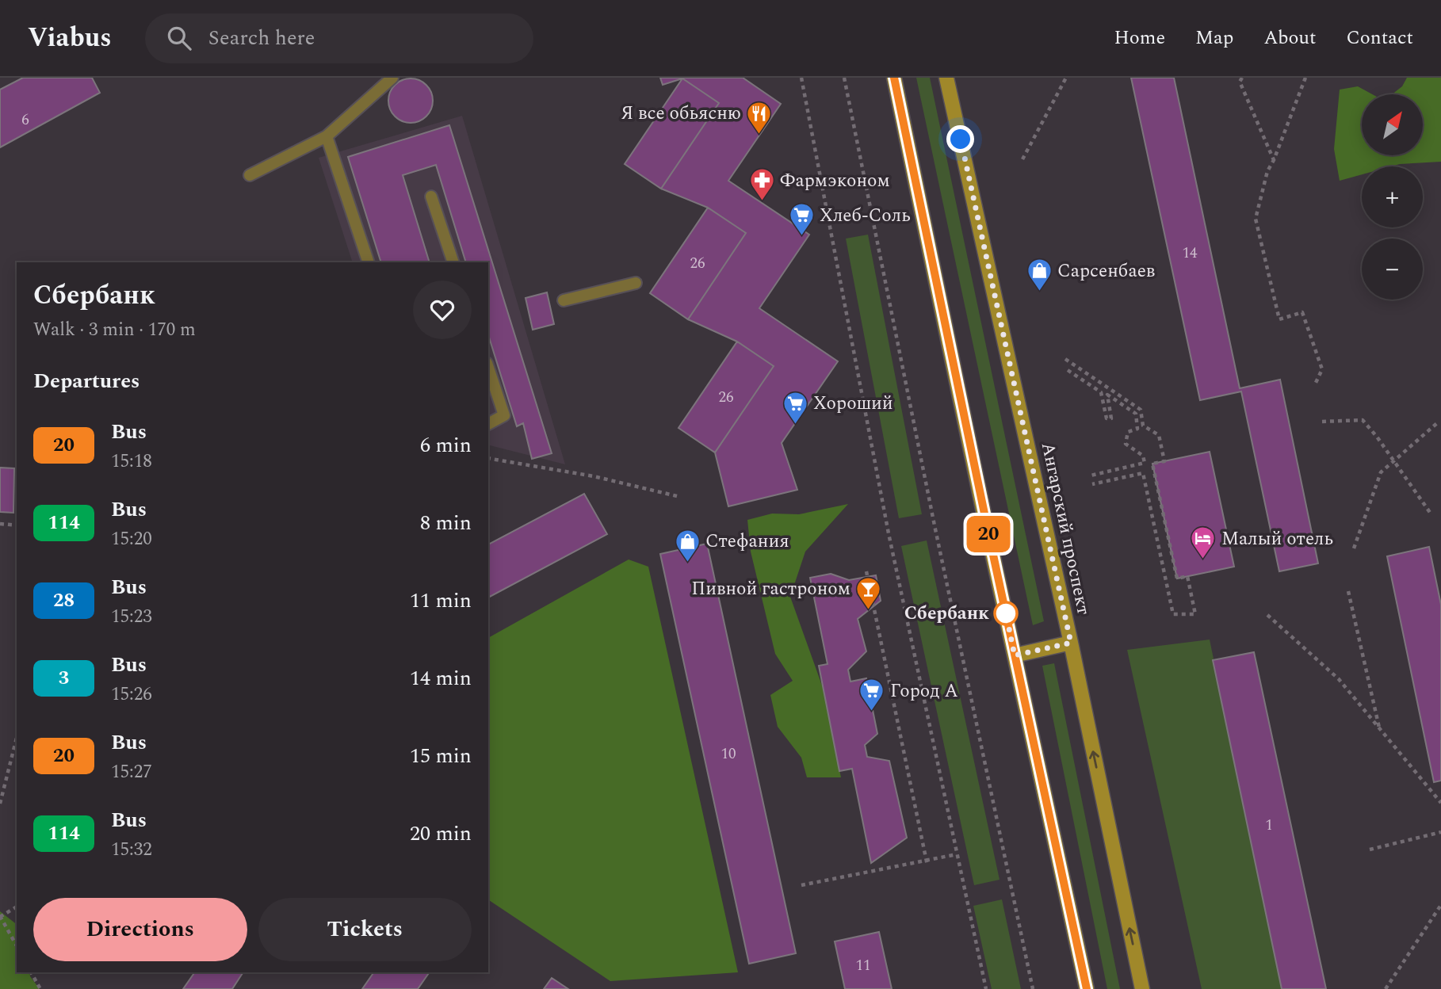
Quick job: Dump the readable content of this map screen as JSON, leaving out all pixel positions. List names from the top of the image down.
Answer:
{
  "streets": {
    "street": ["Ангарский проспект"]
  },
  "places": {
    "restaurant": ["Я все обьясню"],
    "pharmacy": ["Фармэконом"],
    "supermarket": ["Хлеб-Соль", "Хороший", "Город А"],
    "shop": ["Сарсенбаев", "Стефания"],
    "hotel": ["Малый отель"],
    "bar": ["Пивной гастроном"],
    "other": ["Сбербанк"]
  },
  "lines": ["bus line 20"],
  "house_numbers": [
    "6",
    "14",
    "26",
    "26",
    "10",
    "1",
    "11"
  ],
  "north": "top right",
  "page": {
    "header": "Viabus",
    "search": "Search here",
    "nav": [
      "Home",
      "Map",
      "About",
      "Contact"
    ],
    "on_map": "20",
    "map_buttons": ["+", "−"],
    "heading": [
      ["Сбербанк", "Walk · 3 min · 170 m"],
      "Departures"
    ],
    "list": [
      {
        "mark": "20",
        "name": "Bus",
        "note": "15:18",
        "value": "6 min"
      },
      {
        "mark": "114",
        "name": "Bus",
        "note": "15:20",
        "value": "8 min"
      },
      {
        "mark": "28",
        "name": "Bus",
        "note": "15:23",
        "value": "11 min"
      },
      {
        "mark": "3",
        "name": "Bus",
        "note": "15:26",
        "value": "14 min"
      },
      {
        "mark": "20",
        "name": "Bus",
        "note": "15:27",
        "value": "15 min"
      },
      {
        "mark": "114",
        "name": "Bus",
        "note": "15:32",
        "value": "20 min"
      }
    ],
    "buttons": ["Directions", "Tickets"]
  }
}
